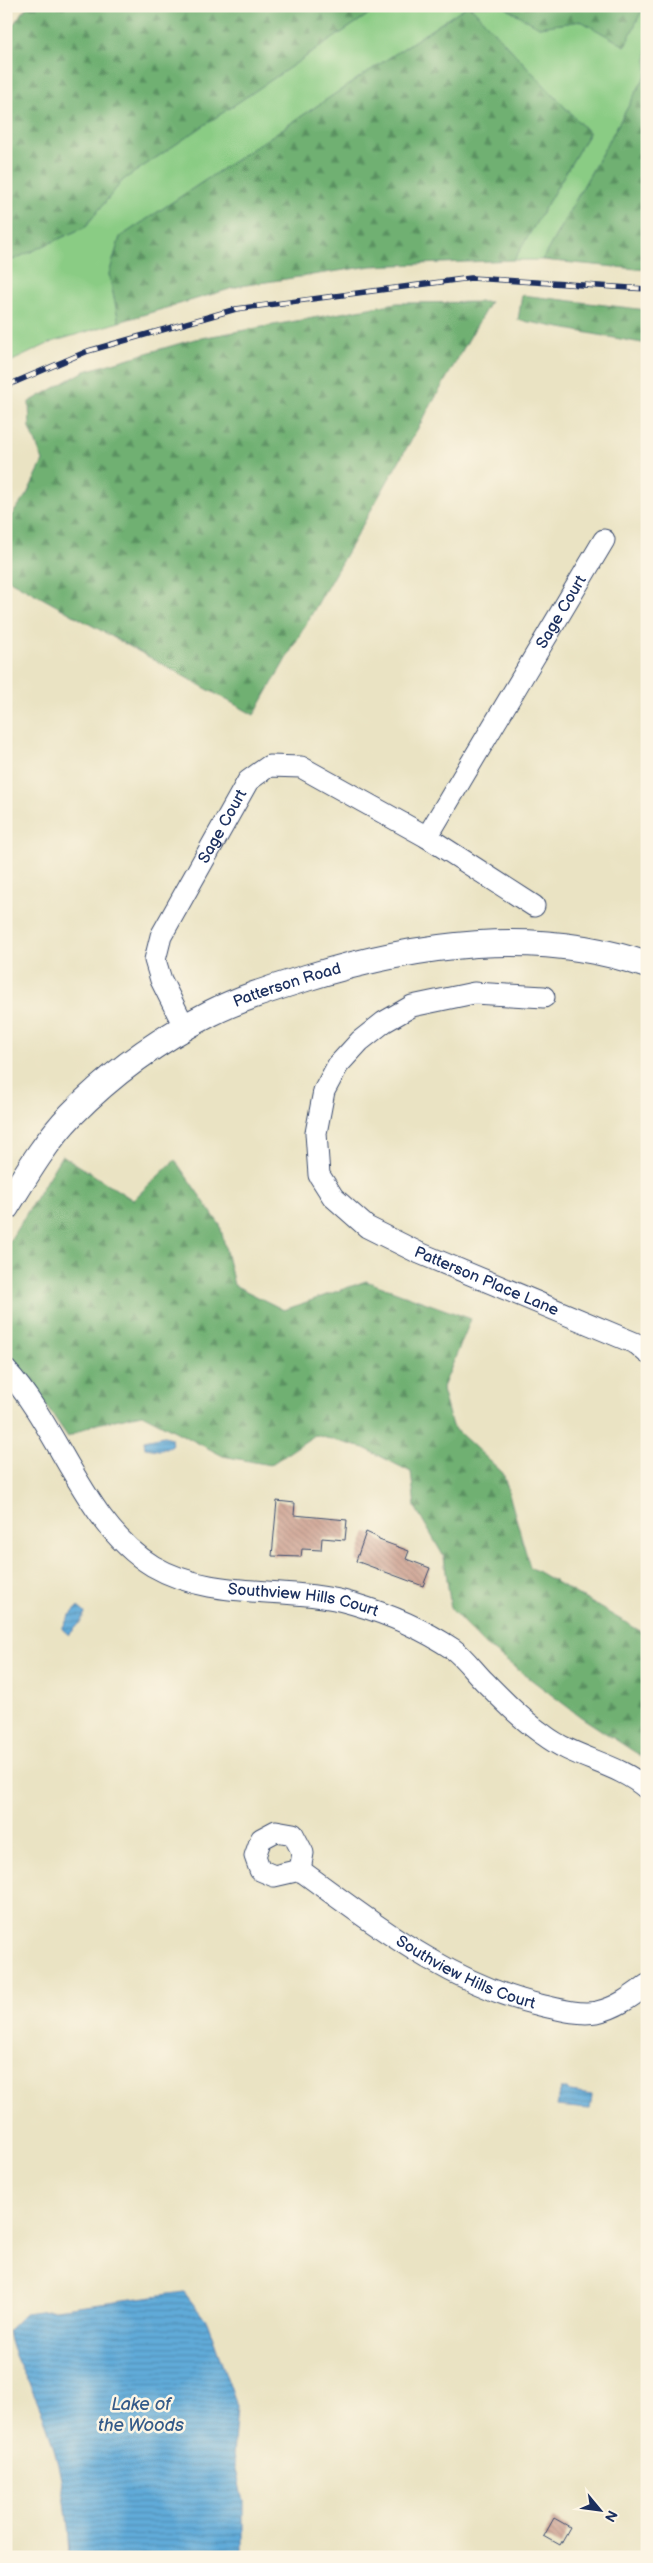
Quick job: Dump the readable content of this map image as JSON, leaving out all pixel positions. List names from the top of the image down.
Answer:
{
  "streets": {
    "street": [
      "Sage Court",
      "Patterson Road",
      "Patterson Place Lane",
      "Southview Hills Court"
    ]
  },
  "crossings": [
    ["Sage Court", "Patterson Road"]
  ],
  "water": ["Lake of the Woods"],
  "north": "bottom right"
}
